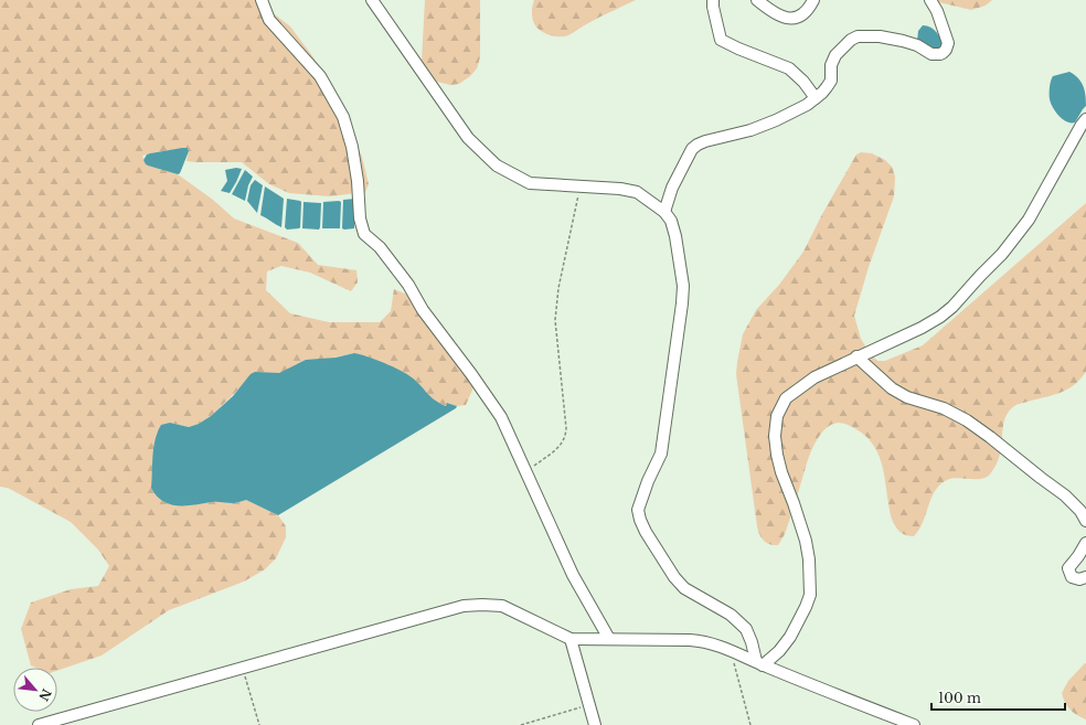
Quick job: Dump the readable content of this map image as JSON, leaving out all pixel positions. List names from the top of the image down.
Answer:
{
  "scale_bar": "100 m",
  "north": "bottom right"
}
